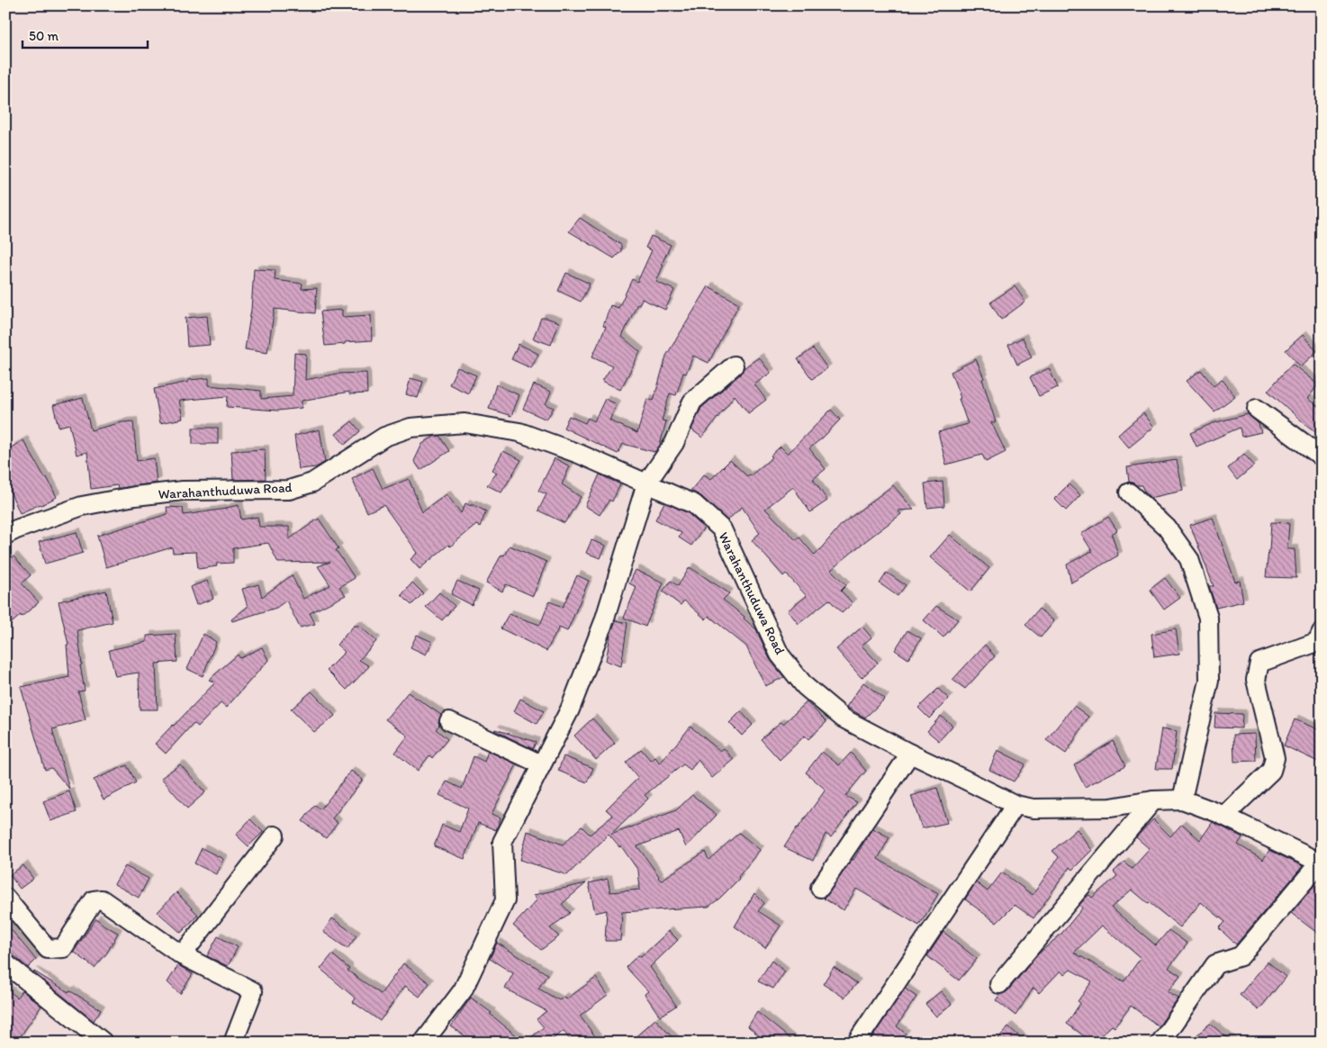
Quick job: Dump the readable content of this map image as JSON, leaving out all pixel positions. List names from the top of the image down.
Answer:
{
  "streets": {
    "street": ["Warahanthuduwa Road"]
  },
  "scale_bar": "50 m"
}
